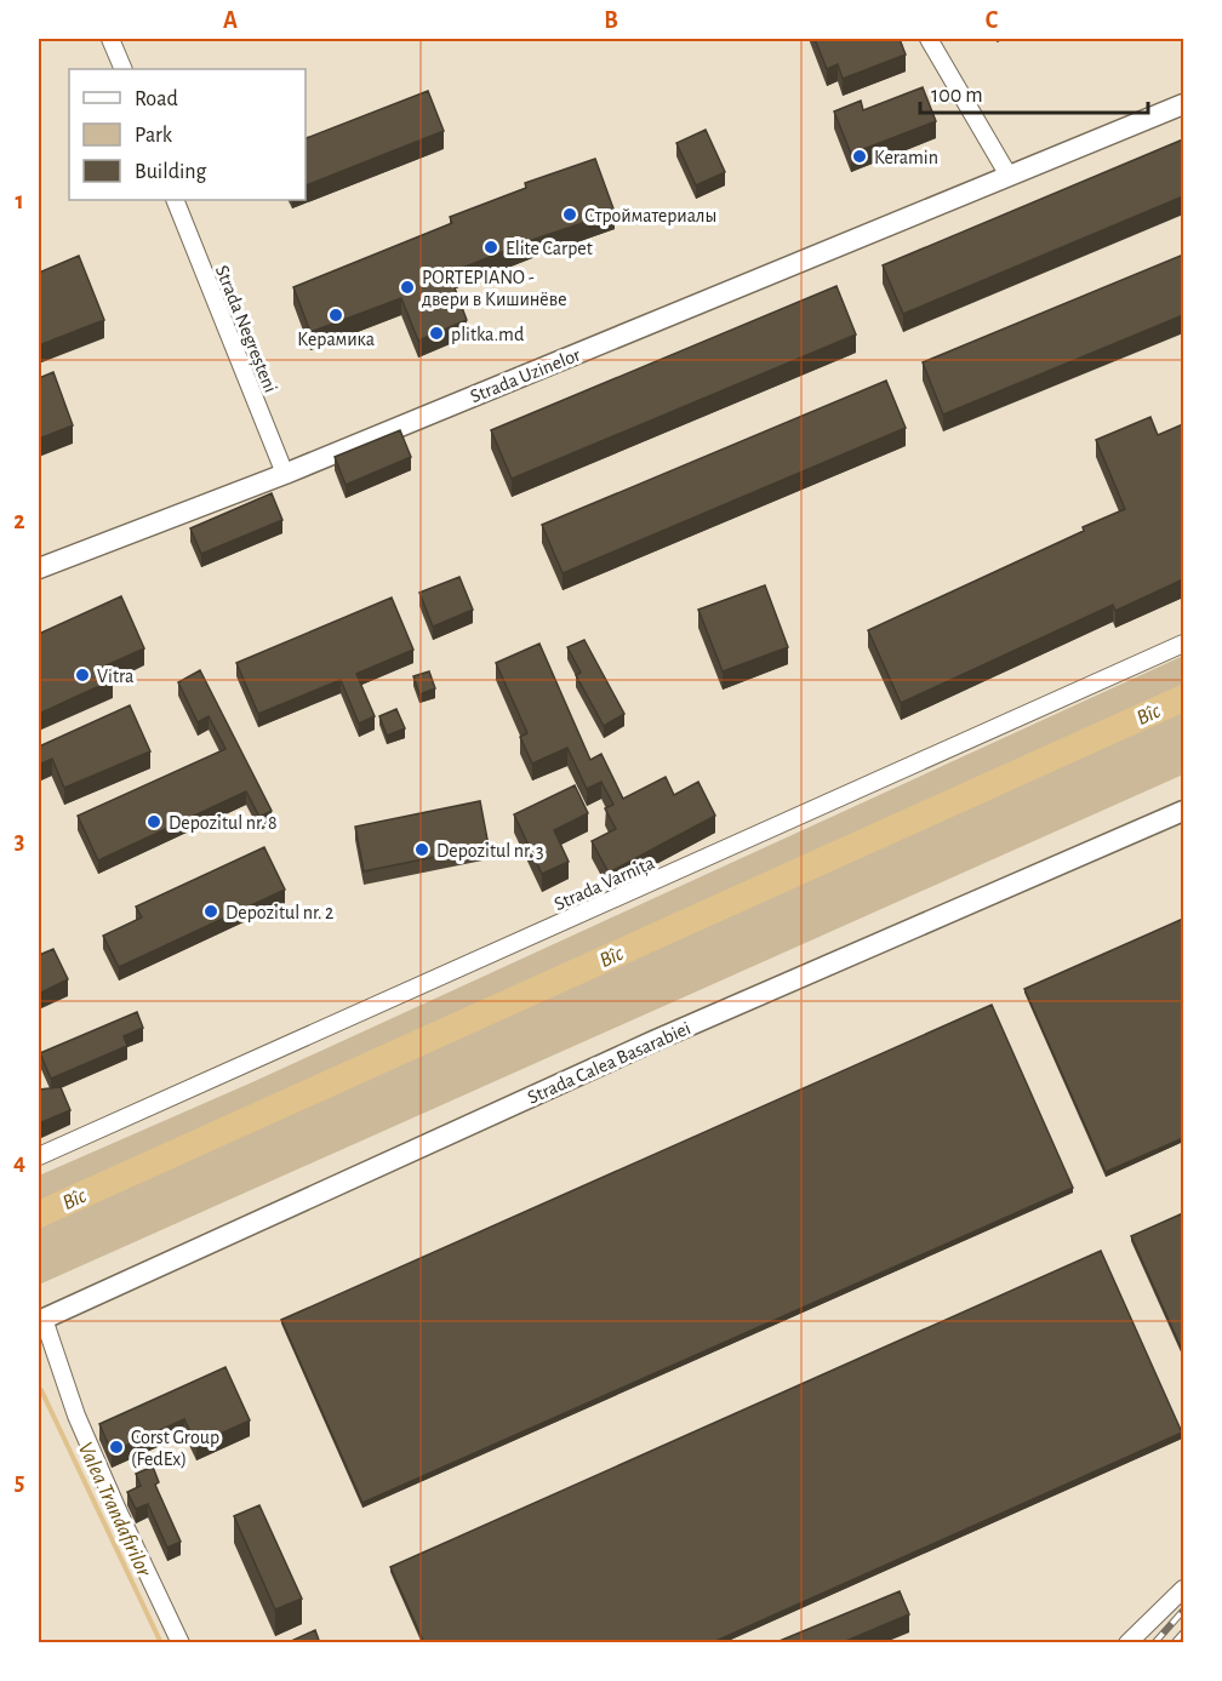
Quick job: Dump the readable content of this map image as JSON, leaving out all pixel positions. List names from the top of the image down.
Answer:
{
  "streets": {
    "main road": ["Strada Uzinelor", "Strada Calea Basarabiei"],
    "street": ["Strada Negreșteni", "Strada Varnița"]
  },
  "crossings": [
    ["Strada Negreșteni", "Strada Uzinelor"]
  ],
  "water": ["Bîc", "Valea Trandafirilor"],
  "places": [
    "Keramin",
    "Стройматериалы",
    "Elite Carpet",
    "PORTEPIANO - двери в Кишинёве",
    "Керамика",
    "plitka.md",
    "Vitra",
    "Depozitul nr. 8",
    "Depozitul nr. 3",
    "Depozitul nr. 2",
    "Corst Group (FedEx)"
  ],
  "legend": ["Road", "Park", "Building"],
  "scale_bar": "100 m",
  "grid": {
    "columns": ["A", "B", "C"],
    "rows": [
      "1",
      "2",
      "3",
      "4",
      "5"
    ]
  }
}
